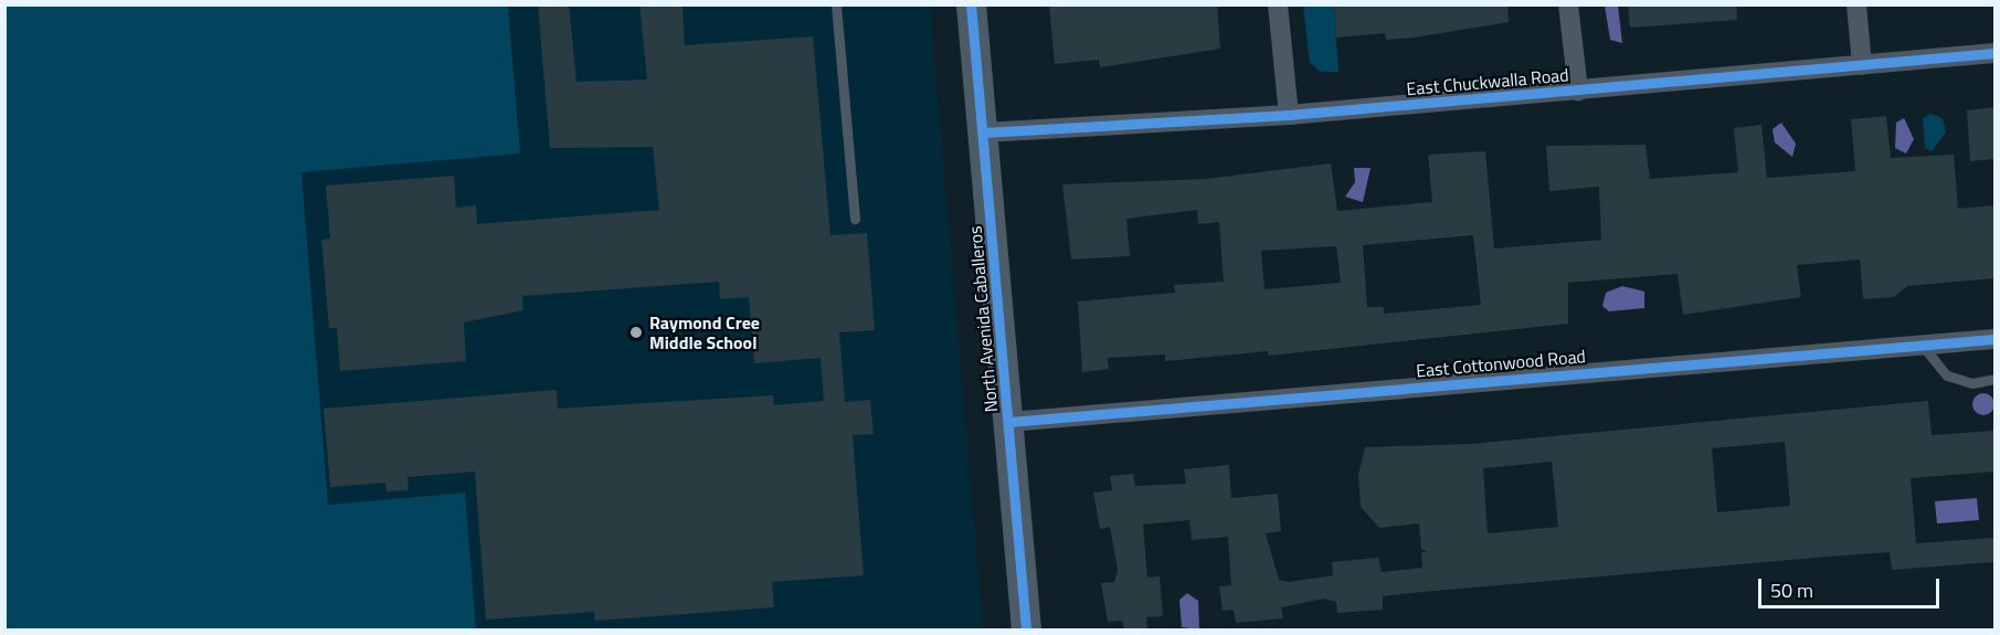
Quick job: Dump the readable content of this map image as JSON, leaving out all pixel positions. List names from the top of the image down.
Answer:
{
  "streets": {
    "street": ["East Chuckwalla Road", "North Avenida Caballeros", "East Cottonwood Road"]
  },
  "crossings": [
    ["East Chuckwalla Road", "North Avenida Caballeros"],
    ["North Avenida Caballeros", "East Cottonwood Road"]
  ],
  "places": ["Raymond Cree Middle School"],
  "scale_bar": "50 m"
}
